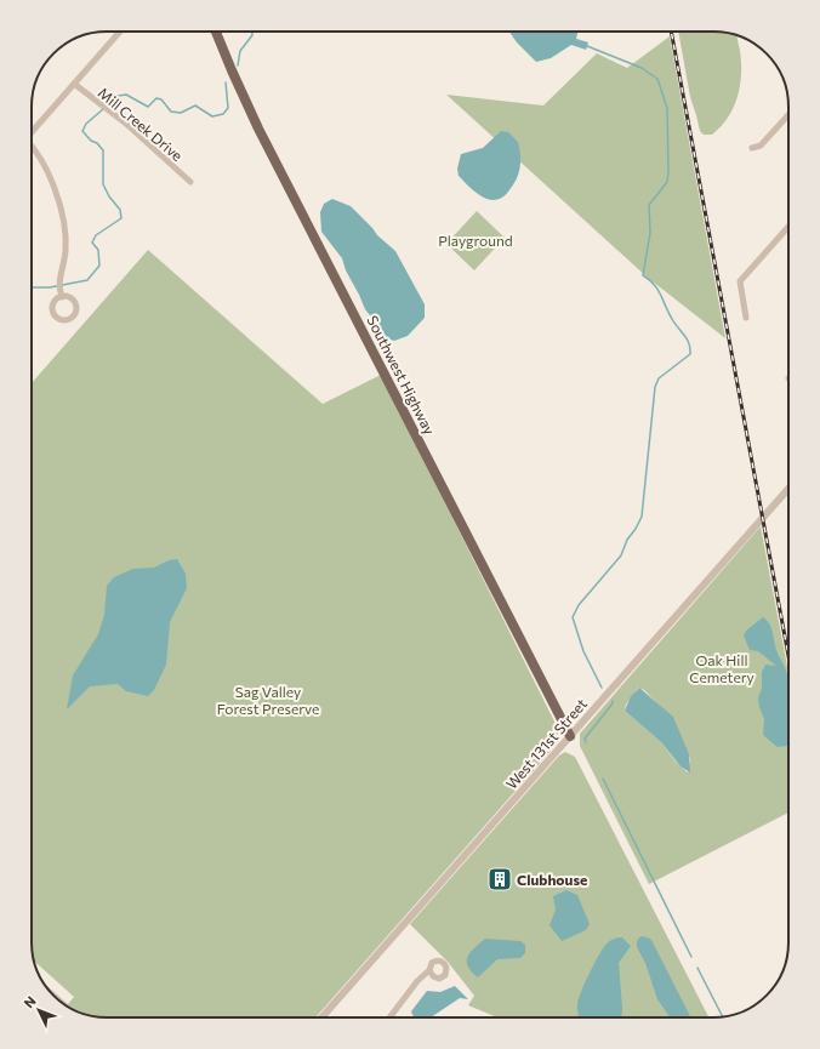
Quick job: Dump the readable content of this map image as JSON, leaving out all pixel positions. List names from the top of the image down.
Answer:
{
  "streets": {
    "main road": ["Southwest Highway"],
    "street": ["Mill Creek Drive", "West 131st Street"]
  },
  "crossings": [
    ["Southwest Highway", "West 131st Street"]
  ],
  "parks": ["Playground", "Oak Hill Cemetery", "Sag Valley Forest Preserve"],
  "places": {
    "building": ["Clubhouse"]
  },
  "north": "top left"
}
